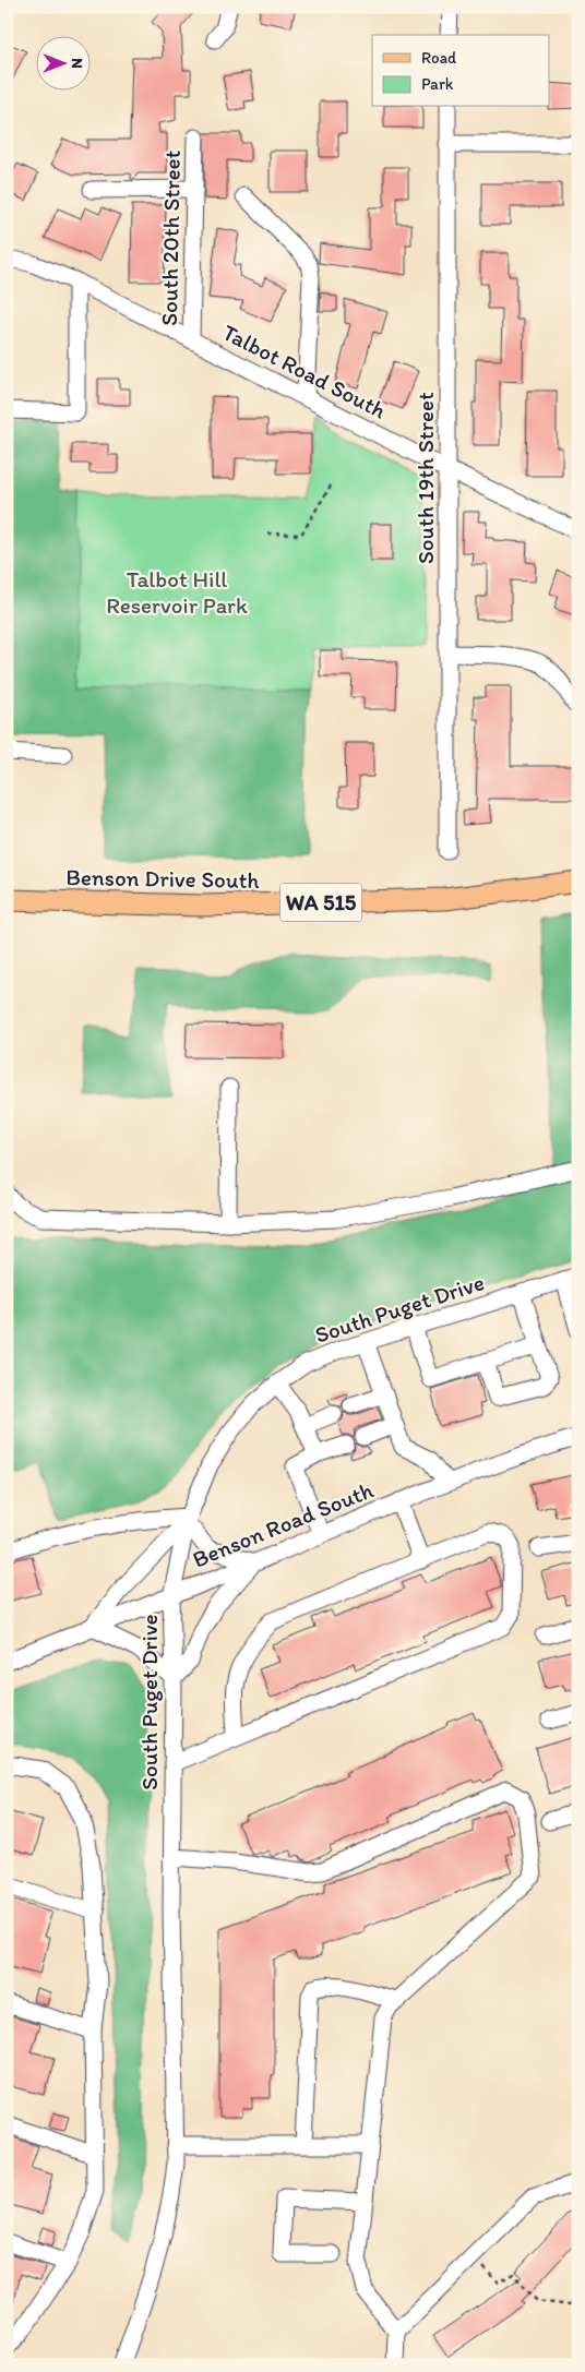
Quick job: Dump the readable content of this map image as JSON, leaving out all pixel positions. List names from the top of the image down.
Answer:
{
  "streets": {
    "main road": ["Benson Drive South", "WA 515"],
    "street": [
      "South 20th Street",
      "Talbot Road South",
      "South 19th Street",
      "South Puget Drive",
      "Benson Road South"
    ]
  },
  "crossings": [
    ["South 20th Street", "Talbot Road South"],
    ["Talbot Road South", "South 19th Street"],
    ["South Puget Drive", "Benson Road South"]
  ],
  "parks": ["Talbot Hill Reservoir Park"],
  "legend": ["Road", "Park"],
  "north": "right"
}
